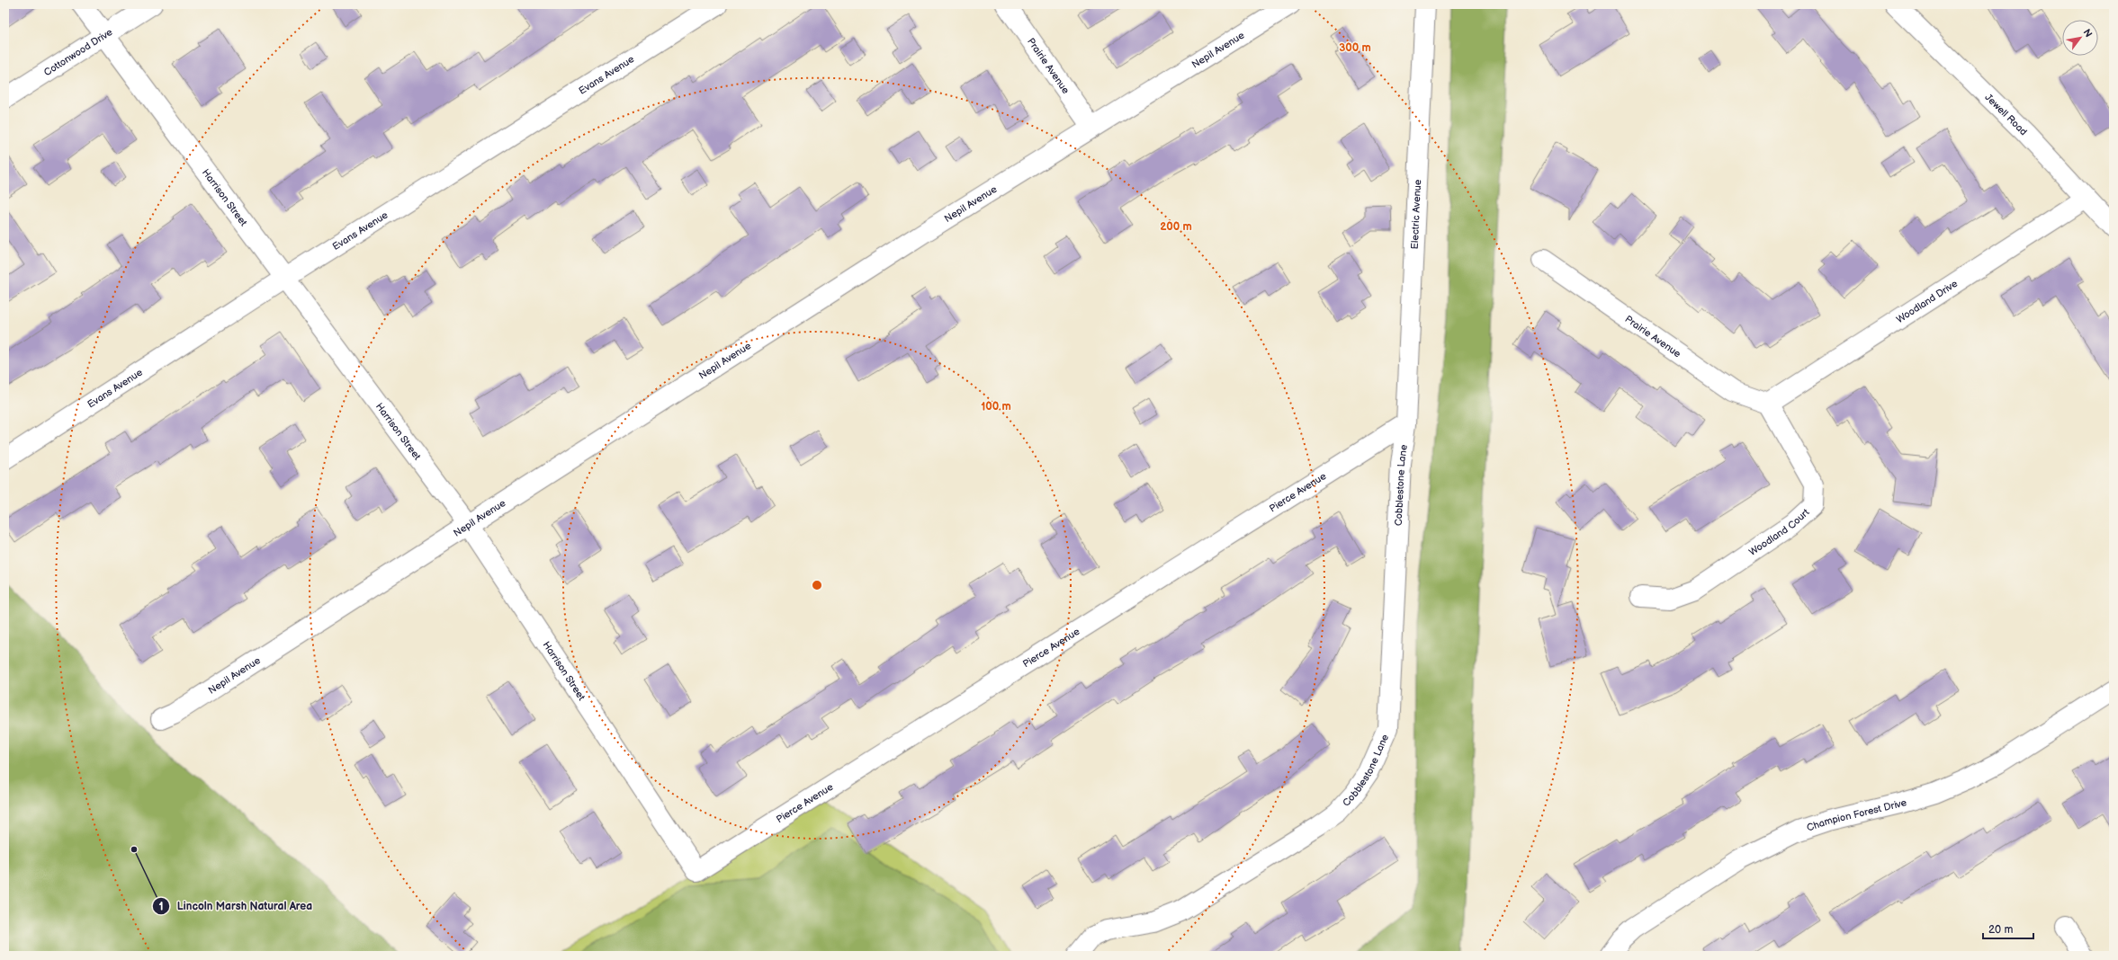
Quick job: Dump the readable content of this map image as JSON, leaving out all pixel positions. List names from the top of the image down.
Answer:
{
  "streets": {
    "street": [
      "Nepil Avenue",
      "Cottonwood Drive",
      "Prairie Avenue",
      "Evans Avenue",
      "Jewell Road",
      "Harrison Street",
      "Electric Avenue",
      "Woodland Drive",
      "Cobblestone Lane",
      "Pierce Avenue",
      "Woodland Court",
      "Champion Forest Drive"
    ]
  },
  "crossings": [
    ["Nepil Avenue", "Prairie Avenue"],
    ["Nepil Avenue", "Harrison Street"],
    ["Cottonwood Drive", "Harrison Street"],
    ["Prairie Avenue", "Woodland Drive"],
    ["Prairie Avenue", "Woodland Court"],
    ["Evans Avenue", "Harrison Street"],
    ["Jewell Road", "Woodland Drive"],
    ["Harrison Street", "Pierce Avenue"],
    ["Electric Avenue", "Cobblestone Lane"],
    ["Electric Avenue", "Pierce Avenue"],
    ["Woodland Drive", "Woodland Court"],
    ["Cobblestone Lane", "Pierce Avenue"]
  ],
  "places": ["Lincoln Marsh Natural Area"],
  "scale_bar": "20 m",
  "north": "top right",
  "rings": ["300 m", "200 m", "100 m"]
}
